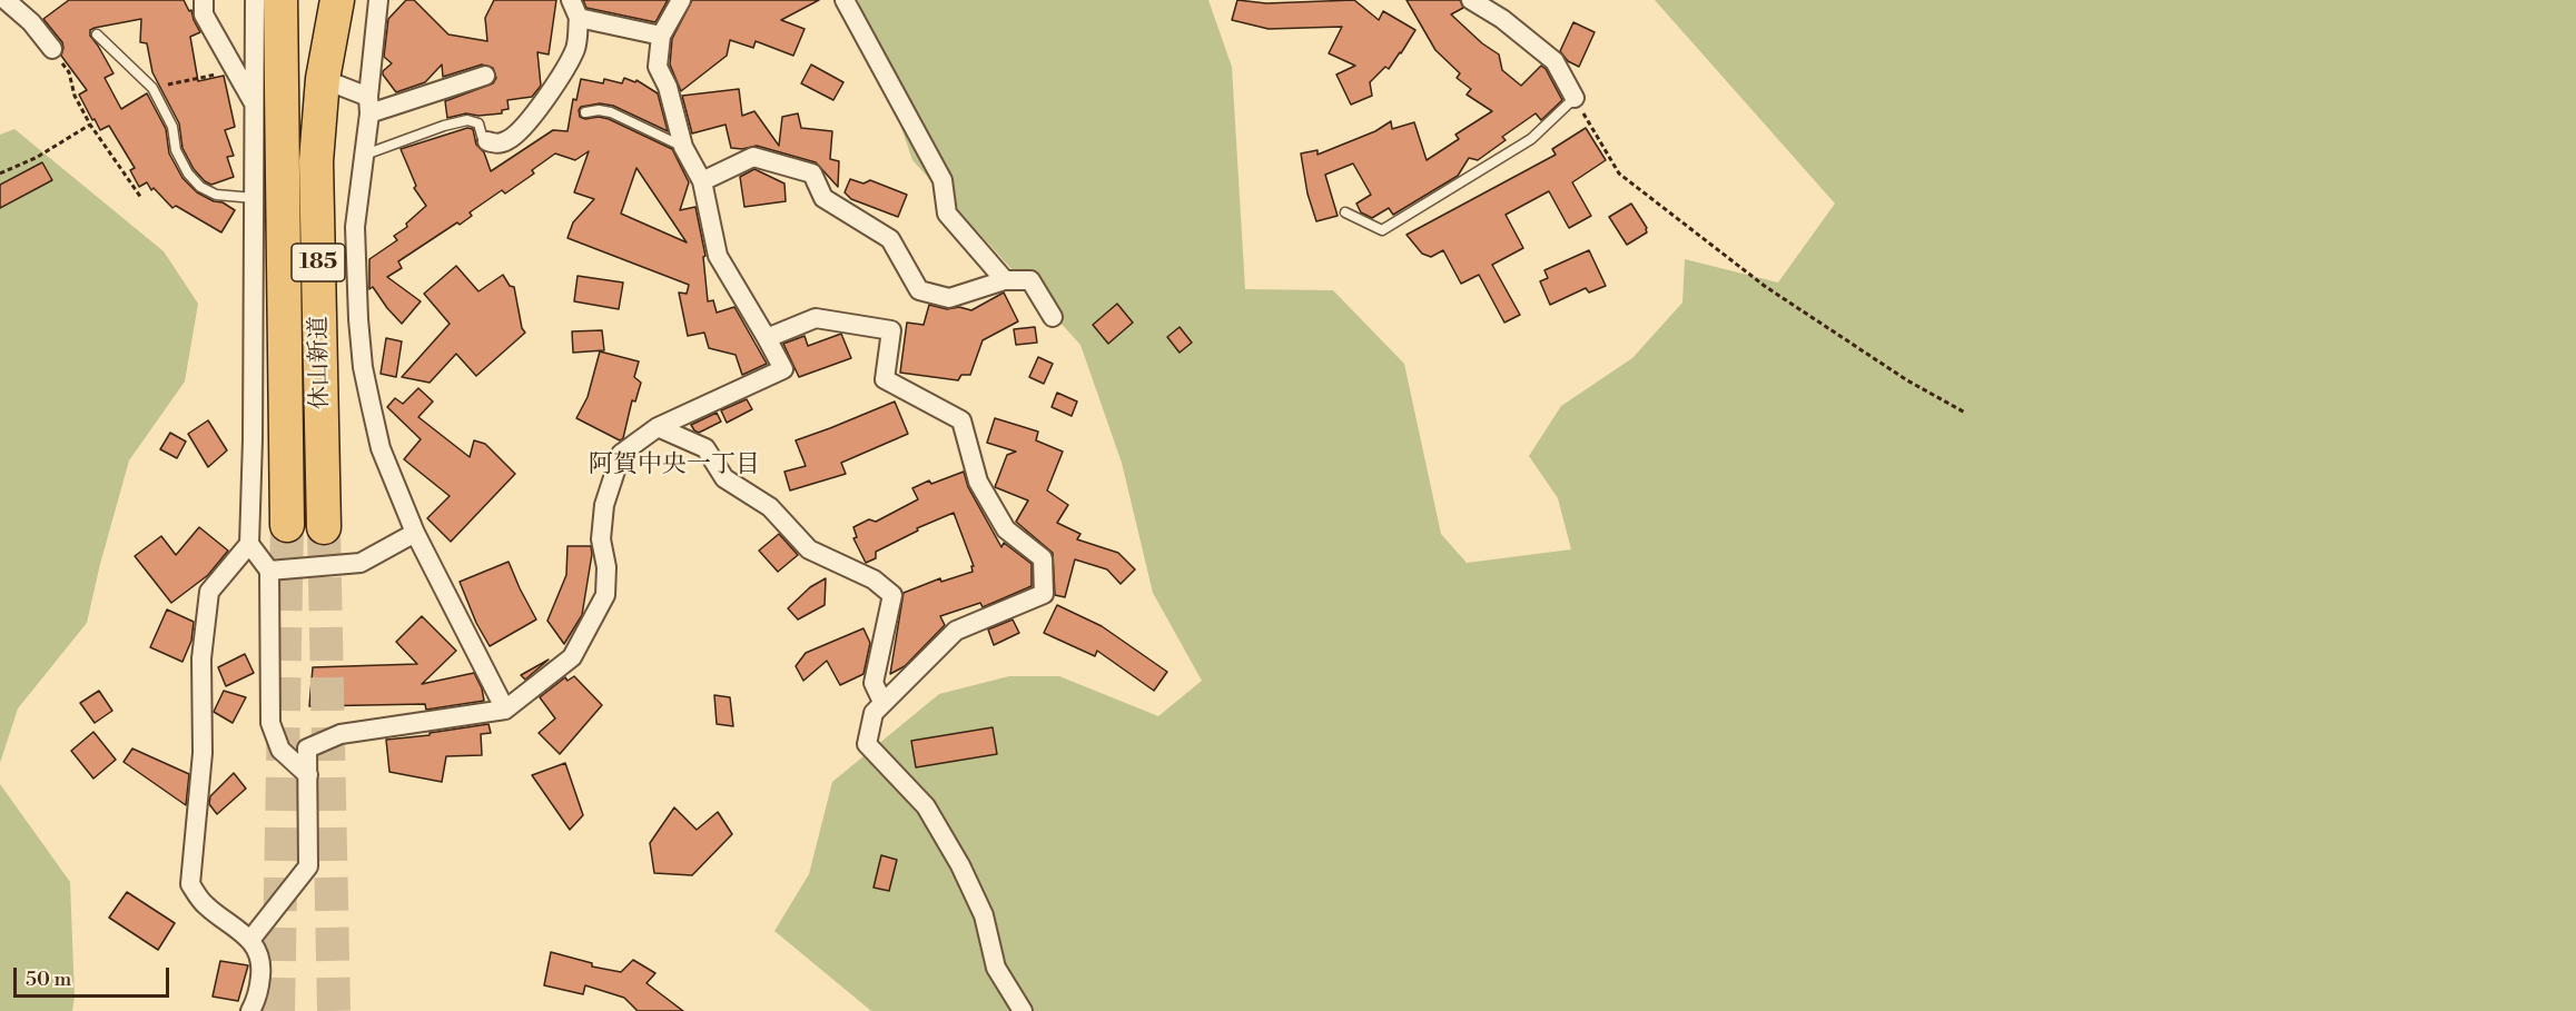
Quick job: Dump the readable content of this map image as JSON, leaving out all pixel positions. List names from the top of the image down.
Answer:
{
  "streets": {
    "highway": ["185", "休山新道"]
  },
  "districts": ["阿賀中央一丁目"],
  "scale_bar": "50 m"
}
